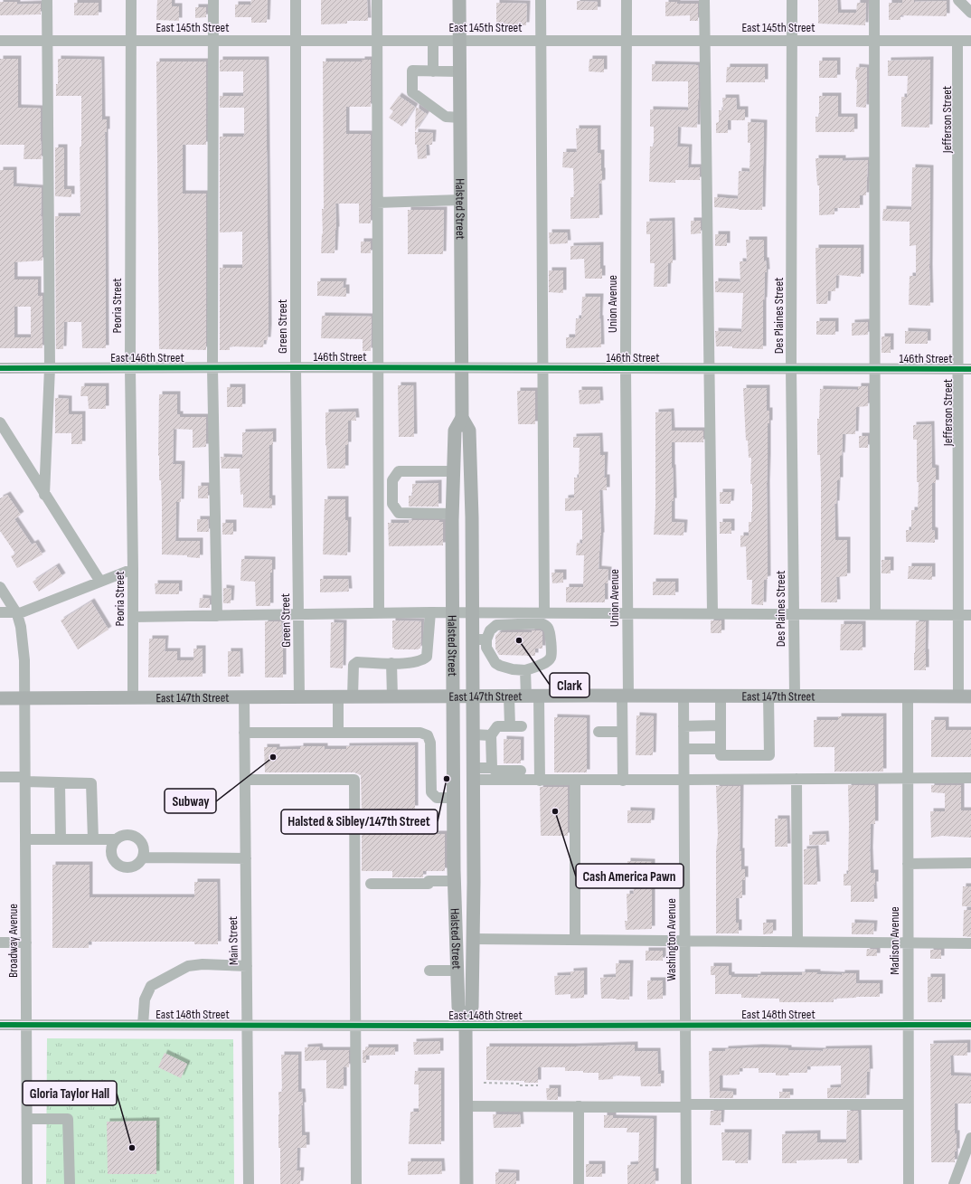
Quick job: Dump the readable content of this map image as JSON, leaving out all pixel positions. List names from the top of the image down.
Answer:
{
  "streets": {
    "main road": ["Halsted Street", "East 147th Street"],
    "street": [
      "East 145th Street",
      "Jefferson Street",
      "Union Avenue",
      "Peoria Street",
      "Des Plaines Street",
      "Green Street",
      "146th Street",
      "East 146th Street",
      "Washington Avenue",
      "Broadway Avenue",
      "Main Street",
      "Madison Avenue",
      "East 148th Street"
    ]
  },
  "crossings": [
    ["East 145th Street", "Jefferson Street"],
    ["East 145th Street", "Halsted Street"],
    ["East 145th Street", "Union Avenue"],
    ["East 145th Street", "Peoria Street"],
    ["East 145th Street", "Des Plaines Street"],
    ["East 145th Street", "Green Street"],
    ["Jefferson Street", "146th Street"],
    ["Jefferson Street", "East 147th Street"],
    ["Halsted Street", "146th Street"],
    ["Halsted Street", "East 147th Street"],
    ["Halsted Street", "East 148th Street"],
    ["Union Avenue", "146th Street"],
    ["Union Avenue", "East 147th Street"],
    ["Peoria Street", "East 146th Street"],
    ["Peoria Street", "East 147th Street"],
    ["Des Plaines Street", "146th Street"],
    ["Des Plaines Street", "East 147th Street"],
    ["Green Street", "146th Street"],
    ["Green Street", "East 146th Street"],
    ["Green Street", "East 147th Street"],
    ["146th Street", "East 146th Street"],
    ["East 147th Street", "Washington Avenue"],
    ["East 147th Street", "Broadway Avenue"],
    ["East 147th Street", "Main Street"],
    ["East 147th Street", "Madison Avenue"],
    ["Washington Avenue", "East 148th Street"],
    ["Broadway Avenue", "East 148th Street"],
    ["Main Street", "East 148th Street"],
    ["Madison Avenue", "East 148th Street"]
  ],
  "places": [
    "Clark",
    "Subway",
    "Halsted & Sibley/147th Street",
    "Cash America Pawn",
    "Gloria Taylor Hall"
  ]
}
